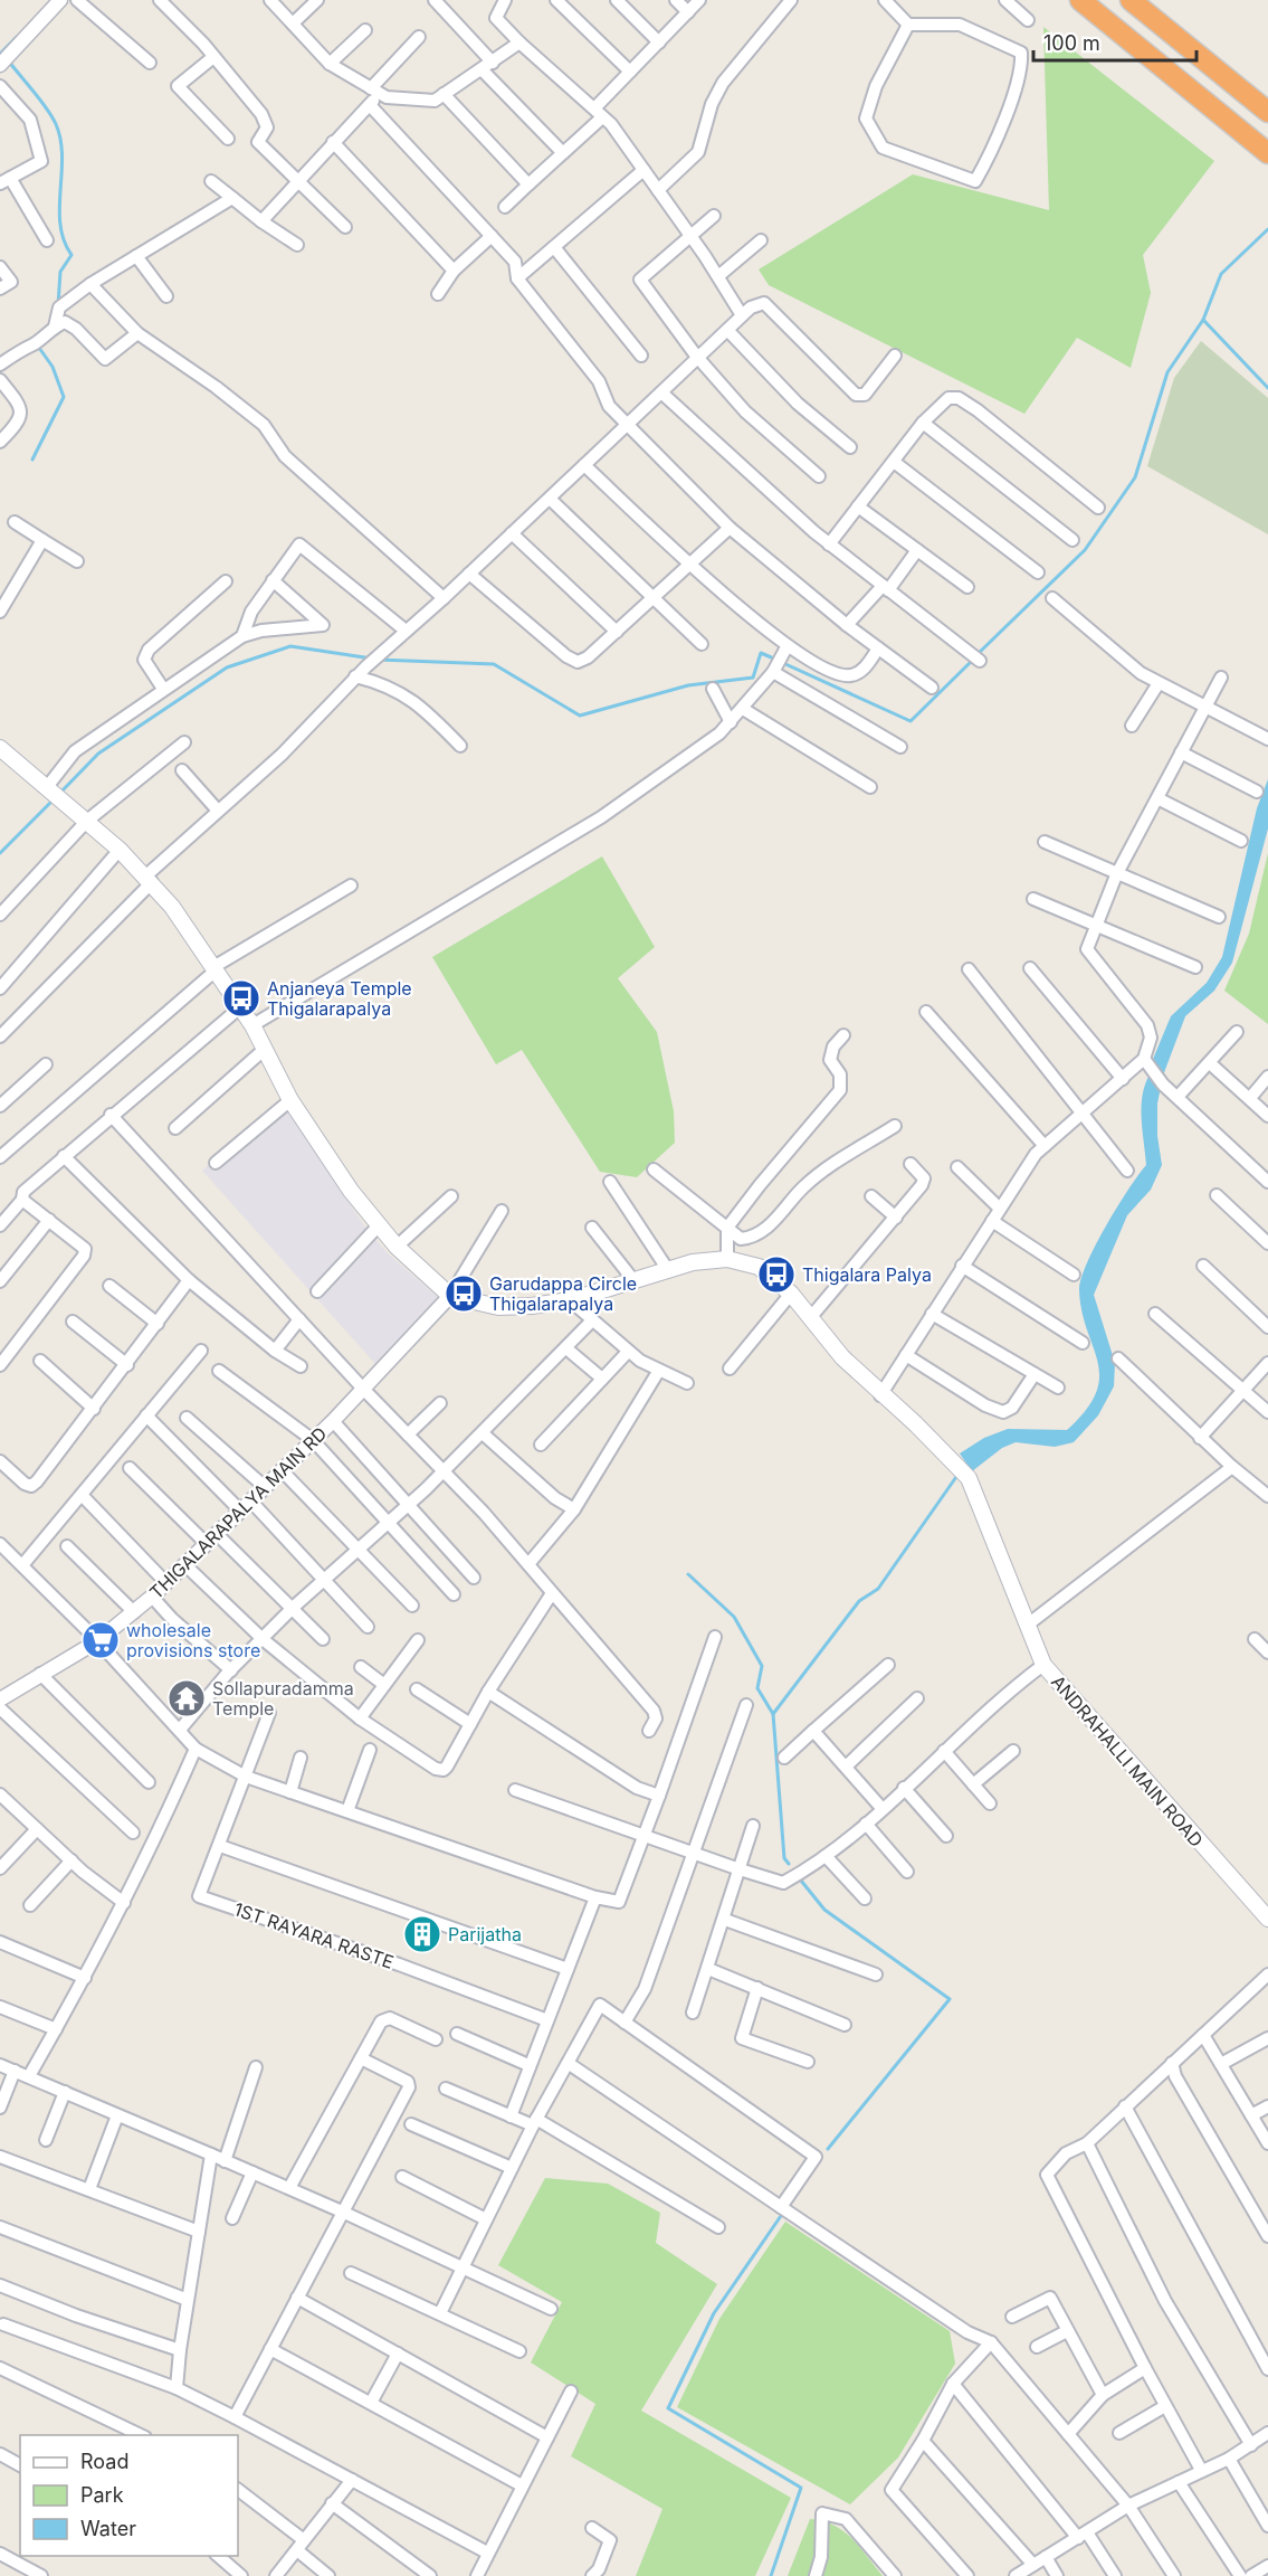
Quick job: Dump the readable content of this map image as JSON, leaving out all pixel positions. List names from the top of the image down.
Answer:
{
  "streets": {
    "main road": ["ANDRAHALLI MAIN ROAD"],
    "street": ["THIGALARAPALYA MAIN RD", "1ST RAYARA RASTE"]
  },
  "crossings": [
    ["THIGALARAPALYA MAIN RD", "ANDRAHALLI MAIN ROAD"]
  ],
  "places": {
    "bus stop": ["Anjaneya Temple Thigalarapalya", "Thigalara Palya", "Garudappa Circle Thigalarapalya"],
    "supermarket": ["wholesale provisions store"],
    "temple": ["Sollapuradamma Temple"],
    "building": ["Parijatha"]
  },
  "legend": ["Road", "Park", "Water"],
  "scale_bar": "100 m"
}
